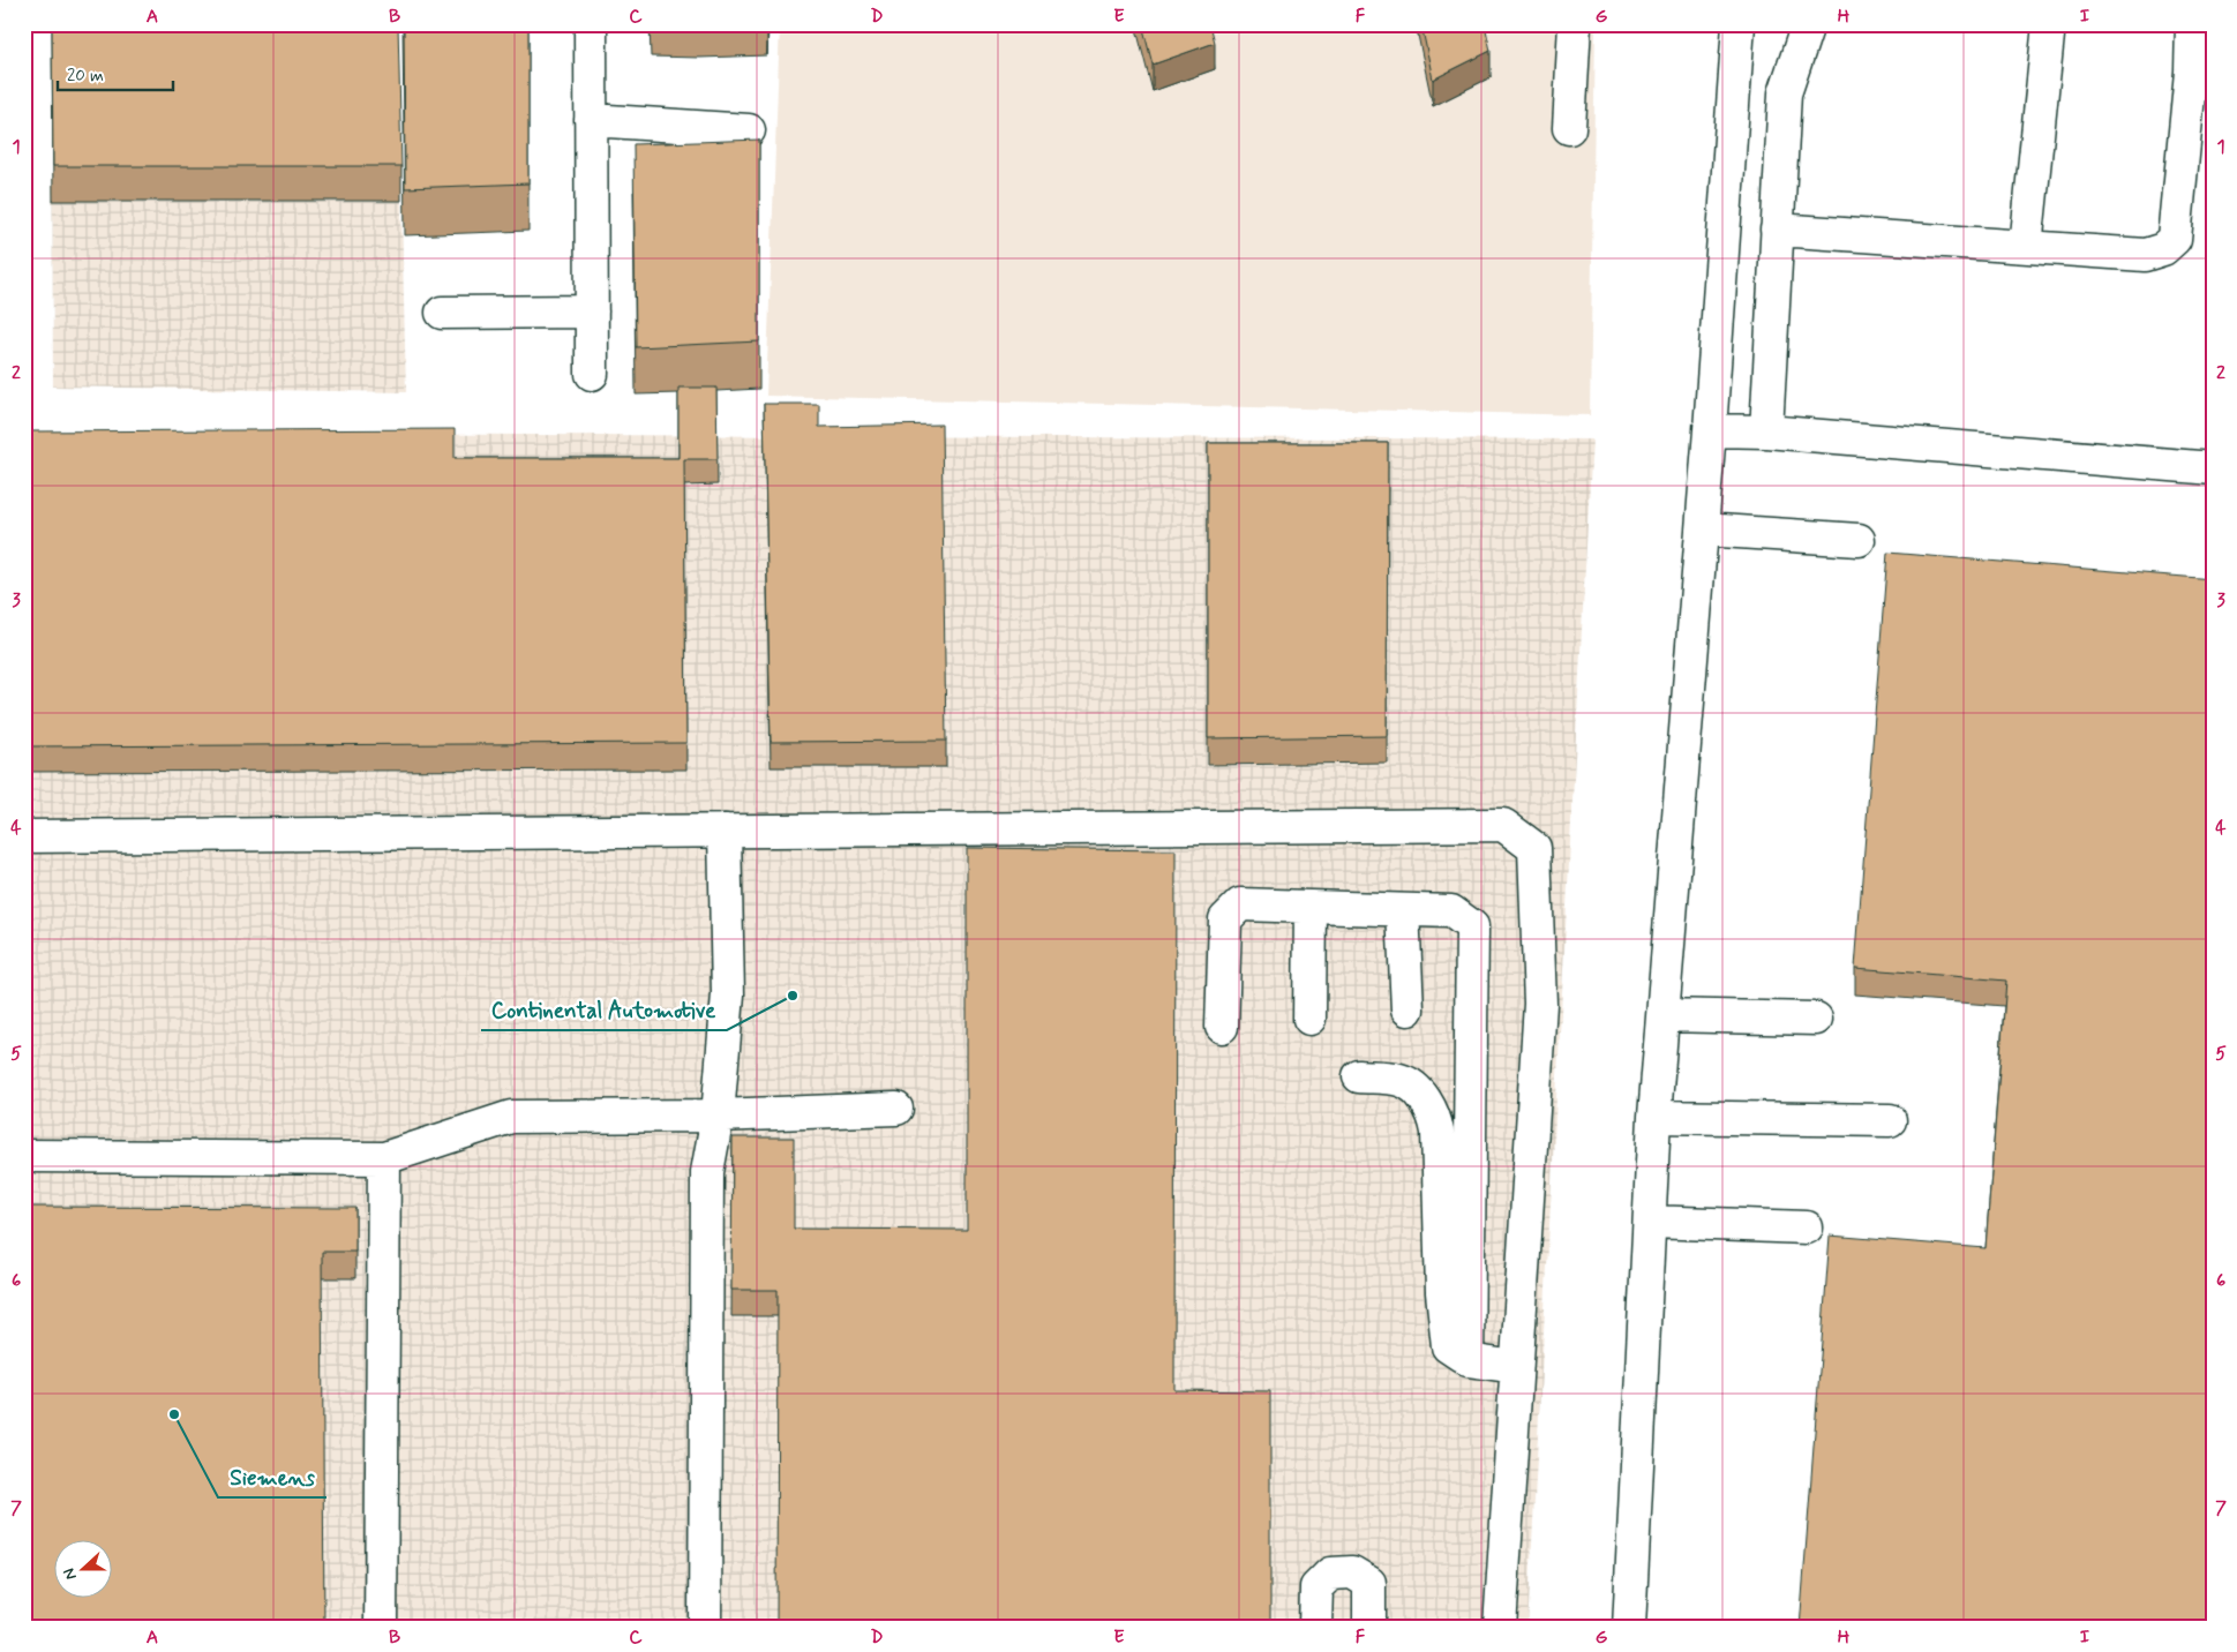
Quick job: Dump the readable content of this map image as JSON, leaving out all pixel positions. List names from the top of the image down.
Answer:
{
  "places": ["Continental Automotive", "Siemens"],
  "scale_bar": "20 m",
  "north": "left",
  "grid": {
    "columns": [
      "A",
      "B",
      "C",
      "D",
      "E",
      "F",
      "G",
      "H",
      "I"
    ],
    "rows": [
      "1",
      "2",
      "3",
      "4",
      "5",
      "6",
      "7"
    ]
  }
}
